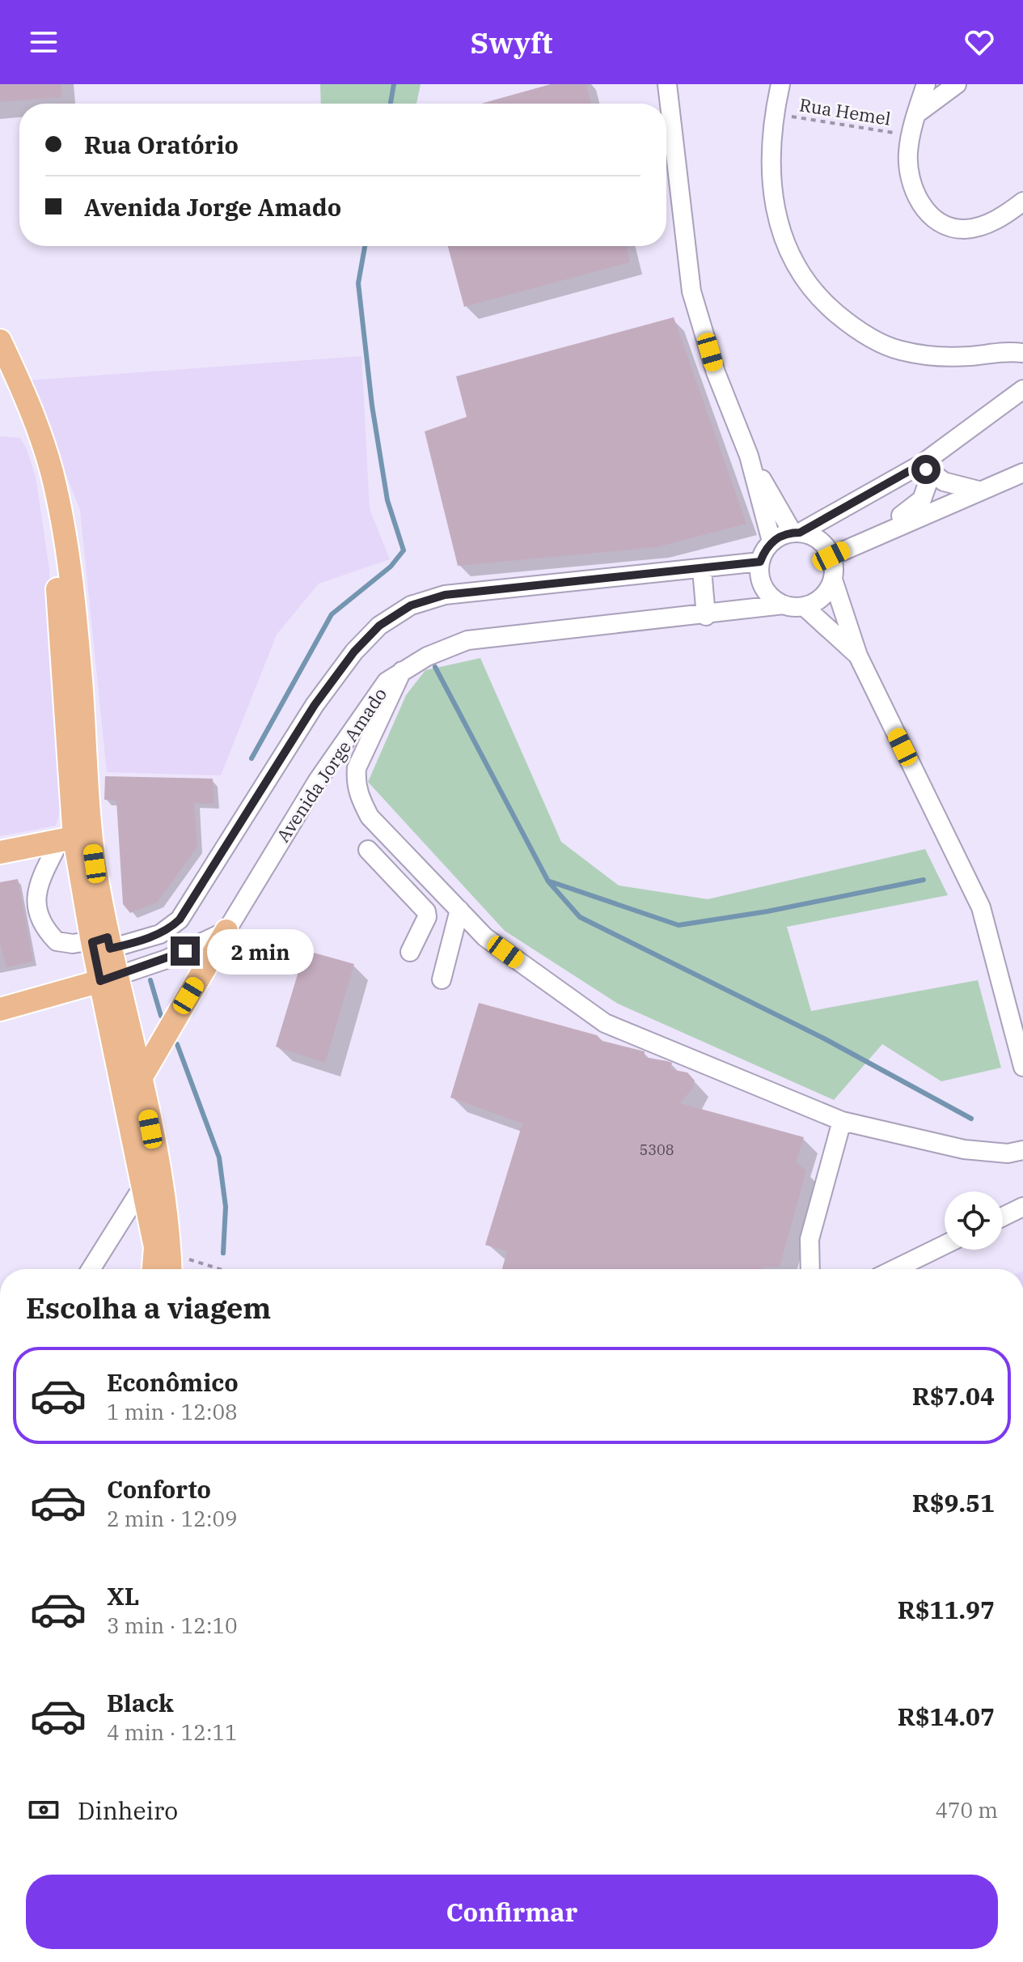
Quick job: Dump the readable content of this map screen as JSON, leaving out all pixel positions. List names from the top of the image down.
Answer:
{
  "streets": {
    "street": ["Avenida Jorge Amado"],
    "path": ["Rua Hemel"]
  },
  "house_numbers": ["5308"],
  "page": {
    "header": "Swyft",
    "banner": ["Rua Oratório", "Avenida Jorge Amado"],
    "bubble": "2 min",
    "heading": "Escolha a viagem",
    "list": [
      {
        "name": "Econômico",
        "note": "1 min · 12:08",
        "value": "R$7.04"
      },
      {
        "name": "Conforto",
        "note": "2 min · 12:09",
        "value": "R$9.51"
      },
      {
        "name": "XL",
        "note": "3 min · 12:10",
        "value": "R$11.97"
      },
      {
        "name": "Black",
        "note": "4 min · 12:11",
        "value": "R$14.07"
      }
    ],
    "pay": ["Dinheiro", "470 m"],
    "buttons": "Confirmar"
  }
}
